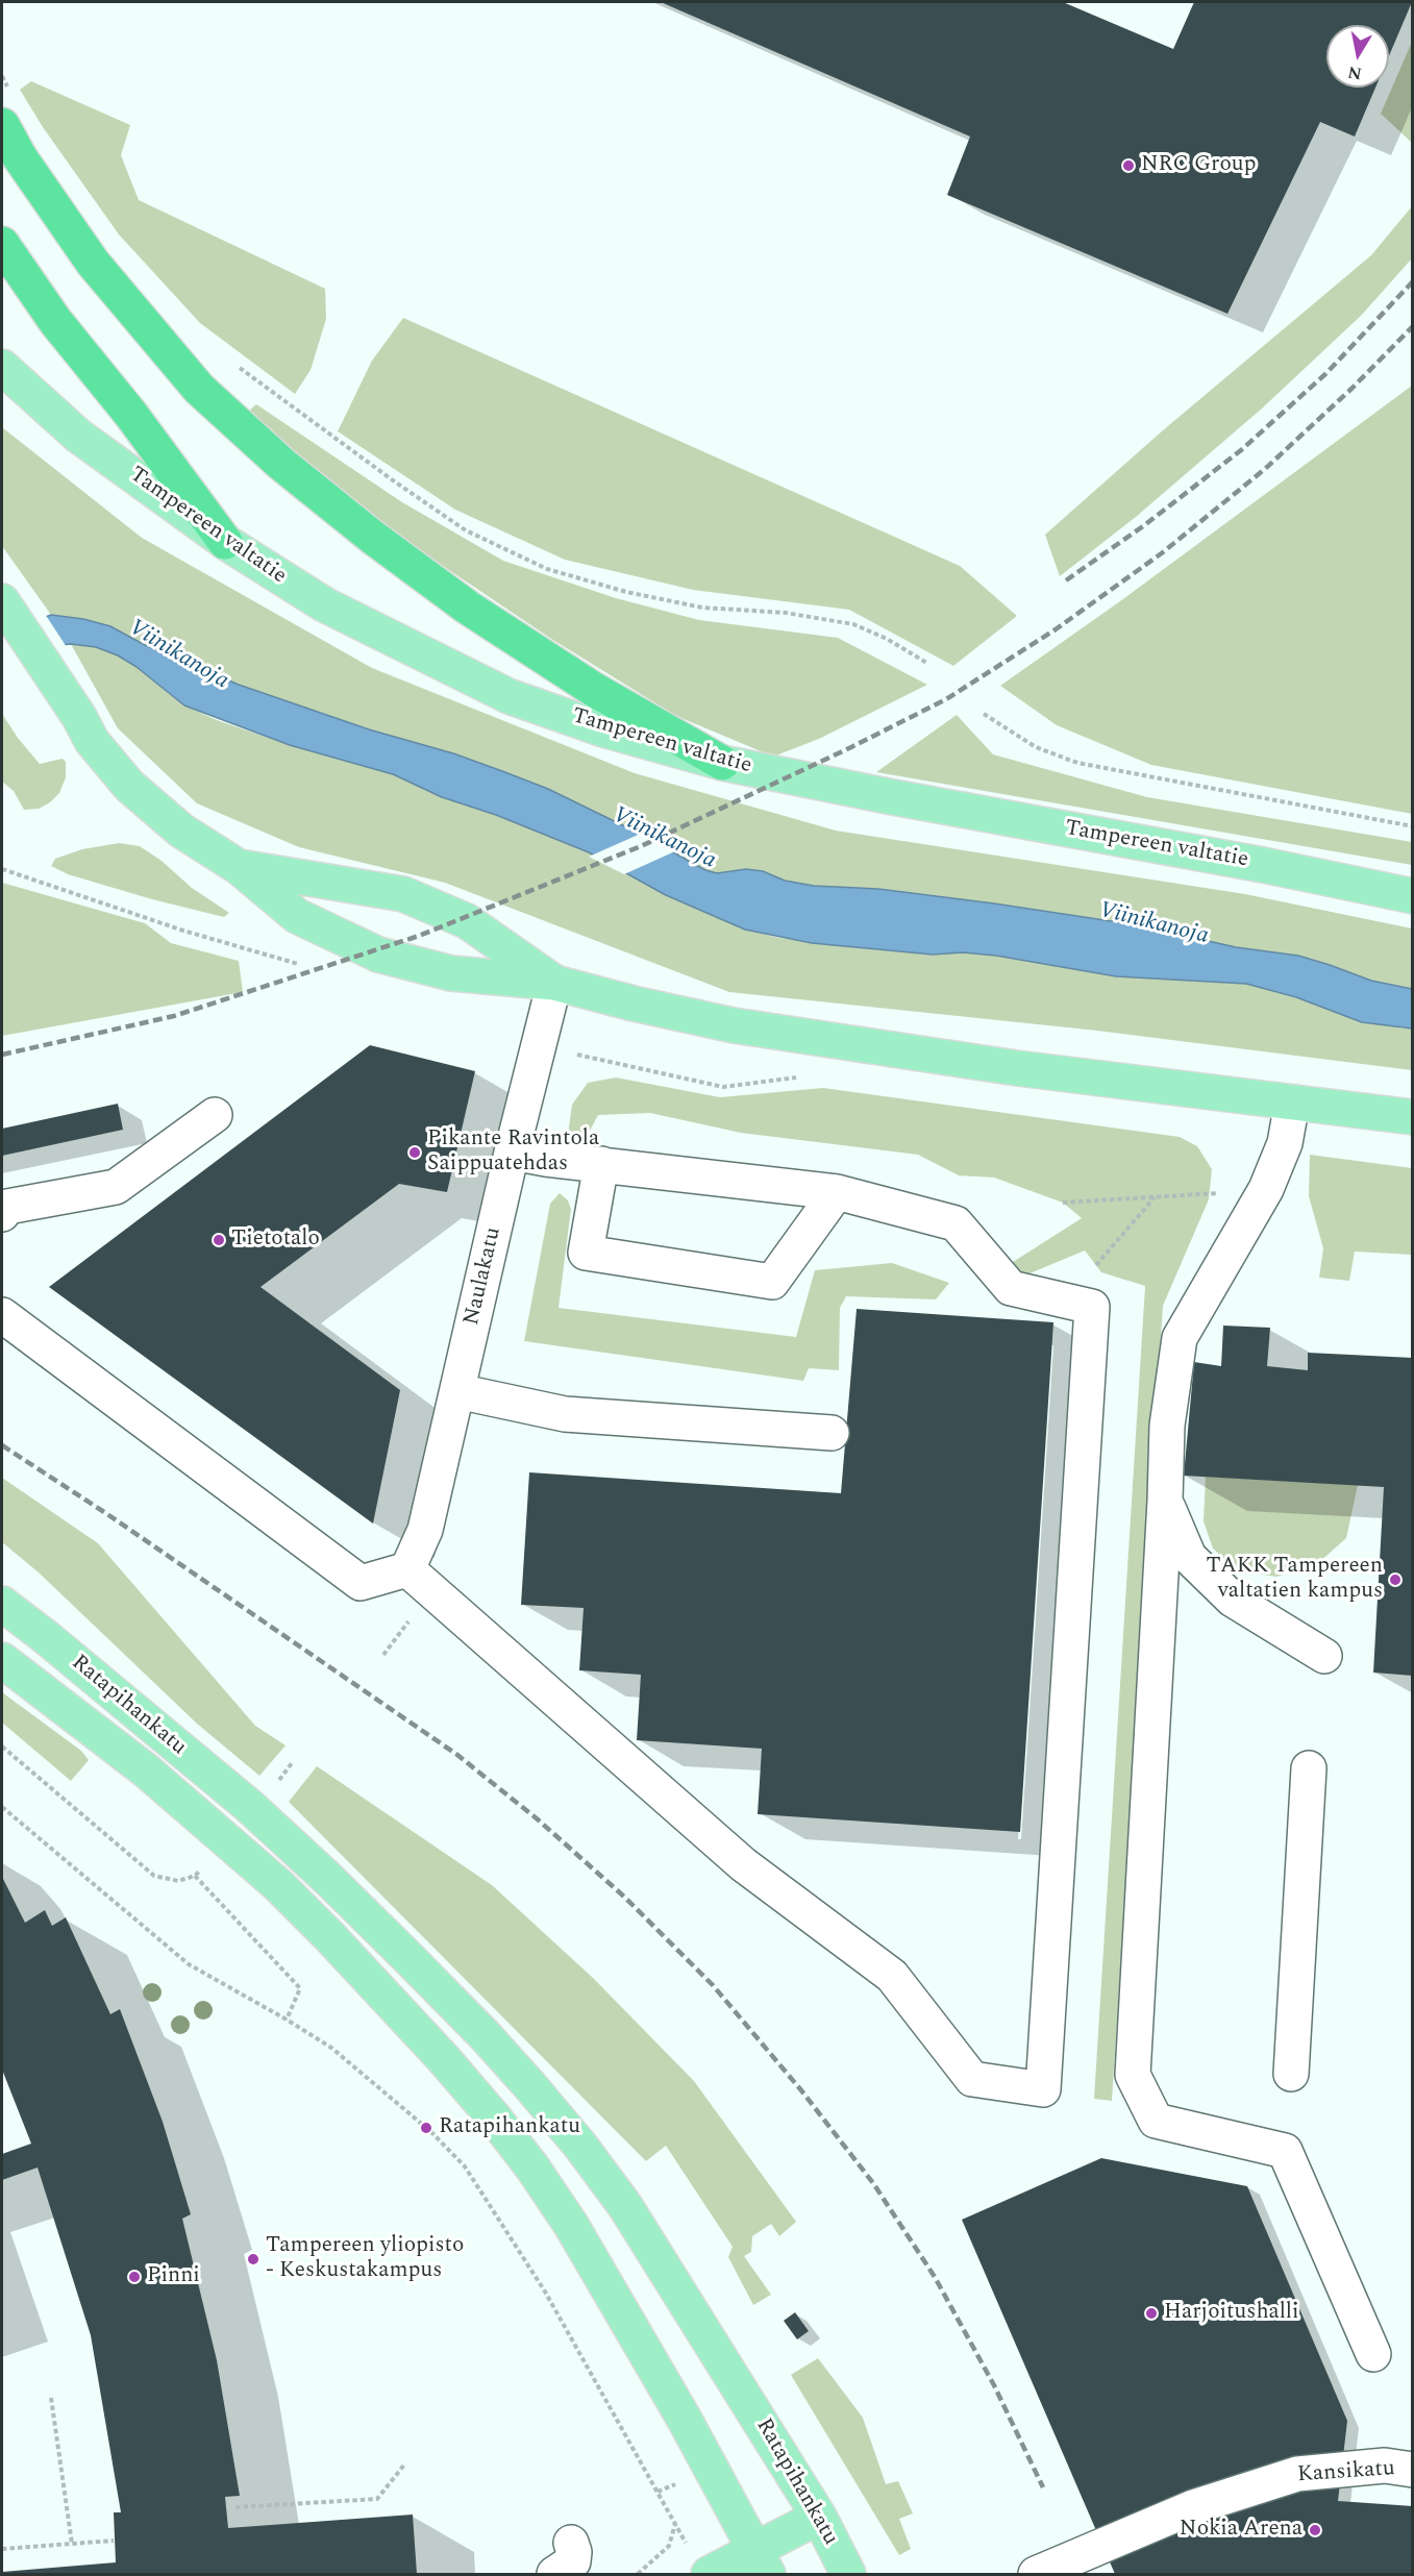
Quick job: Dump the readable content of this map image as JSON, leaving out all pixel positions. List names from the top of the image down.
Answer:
{
  "streets": {
    "main road": ["Tampereen valtatie", "Ratapihankatu"],
    "street": ["Naulakatu", "Kansikatu"]
  },
  "water": ["Viinikanoja"],
  "places": [
    "NRC Group",
    "Pikante Ravintola Saippuatehdas",
    "Tietotalo",
    "TAKK Tampereen valtatien kampus",
    "Ratapihankatu",
    "Tampereen yliopisto - Keskustakampus",
    "Pinni",
    "Harjoitushalli",
    "Nokia Arena"
  ],
  "north": "bottom"
}
